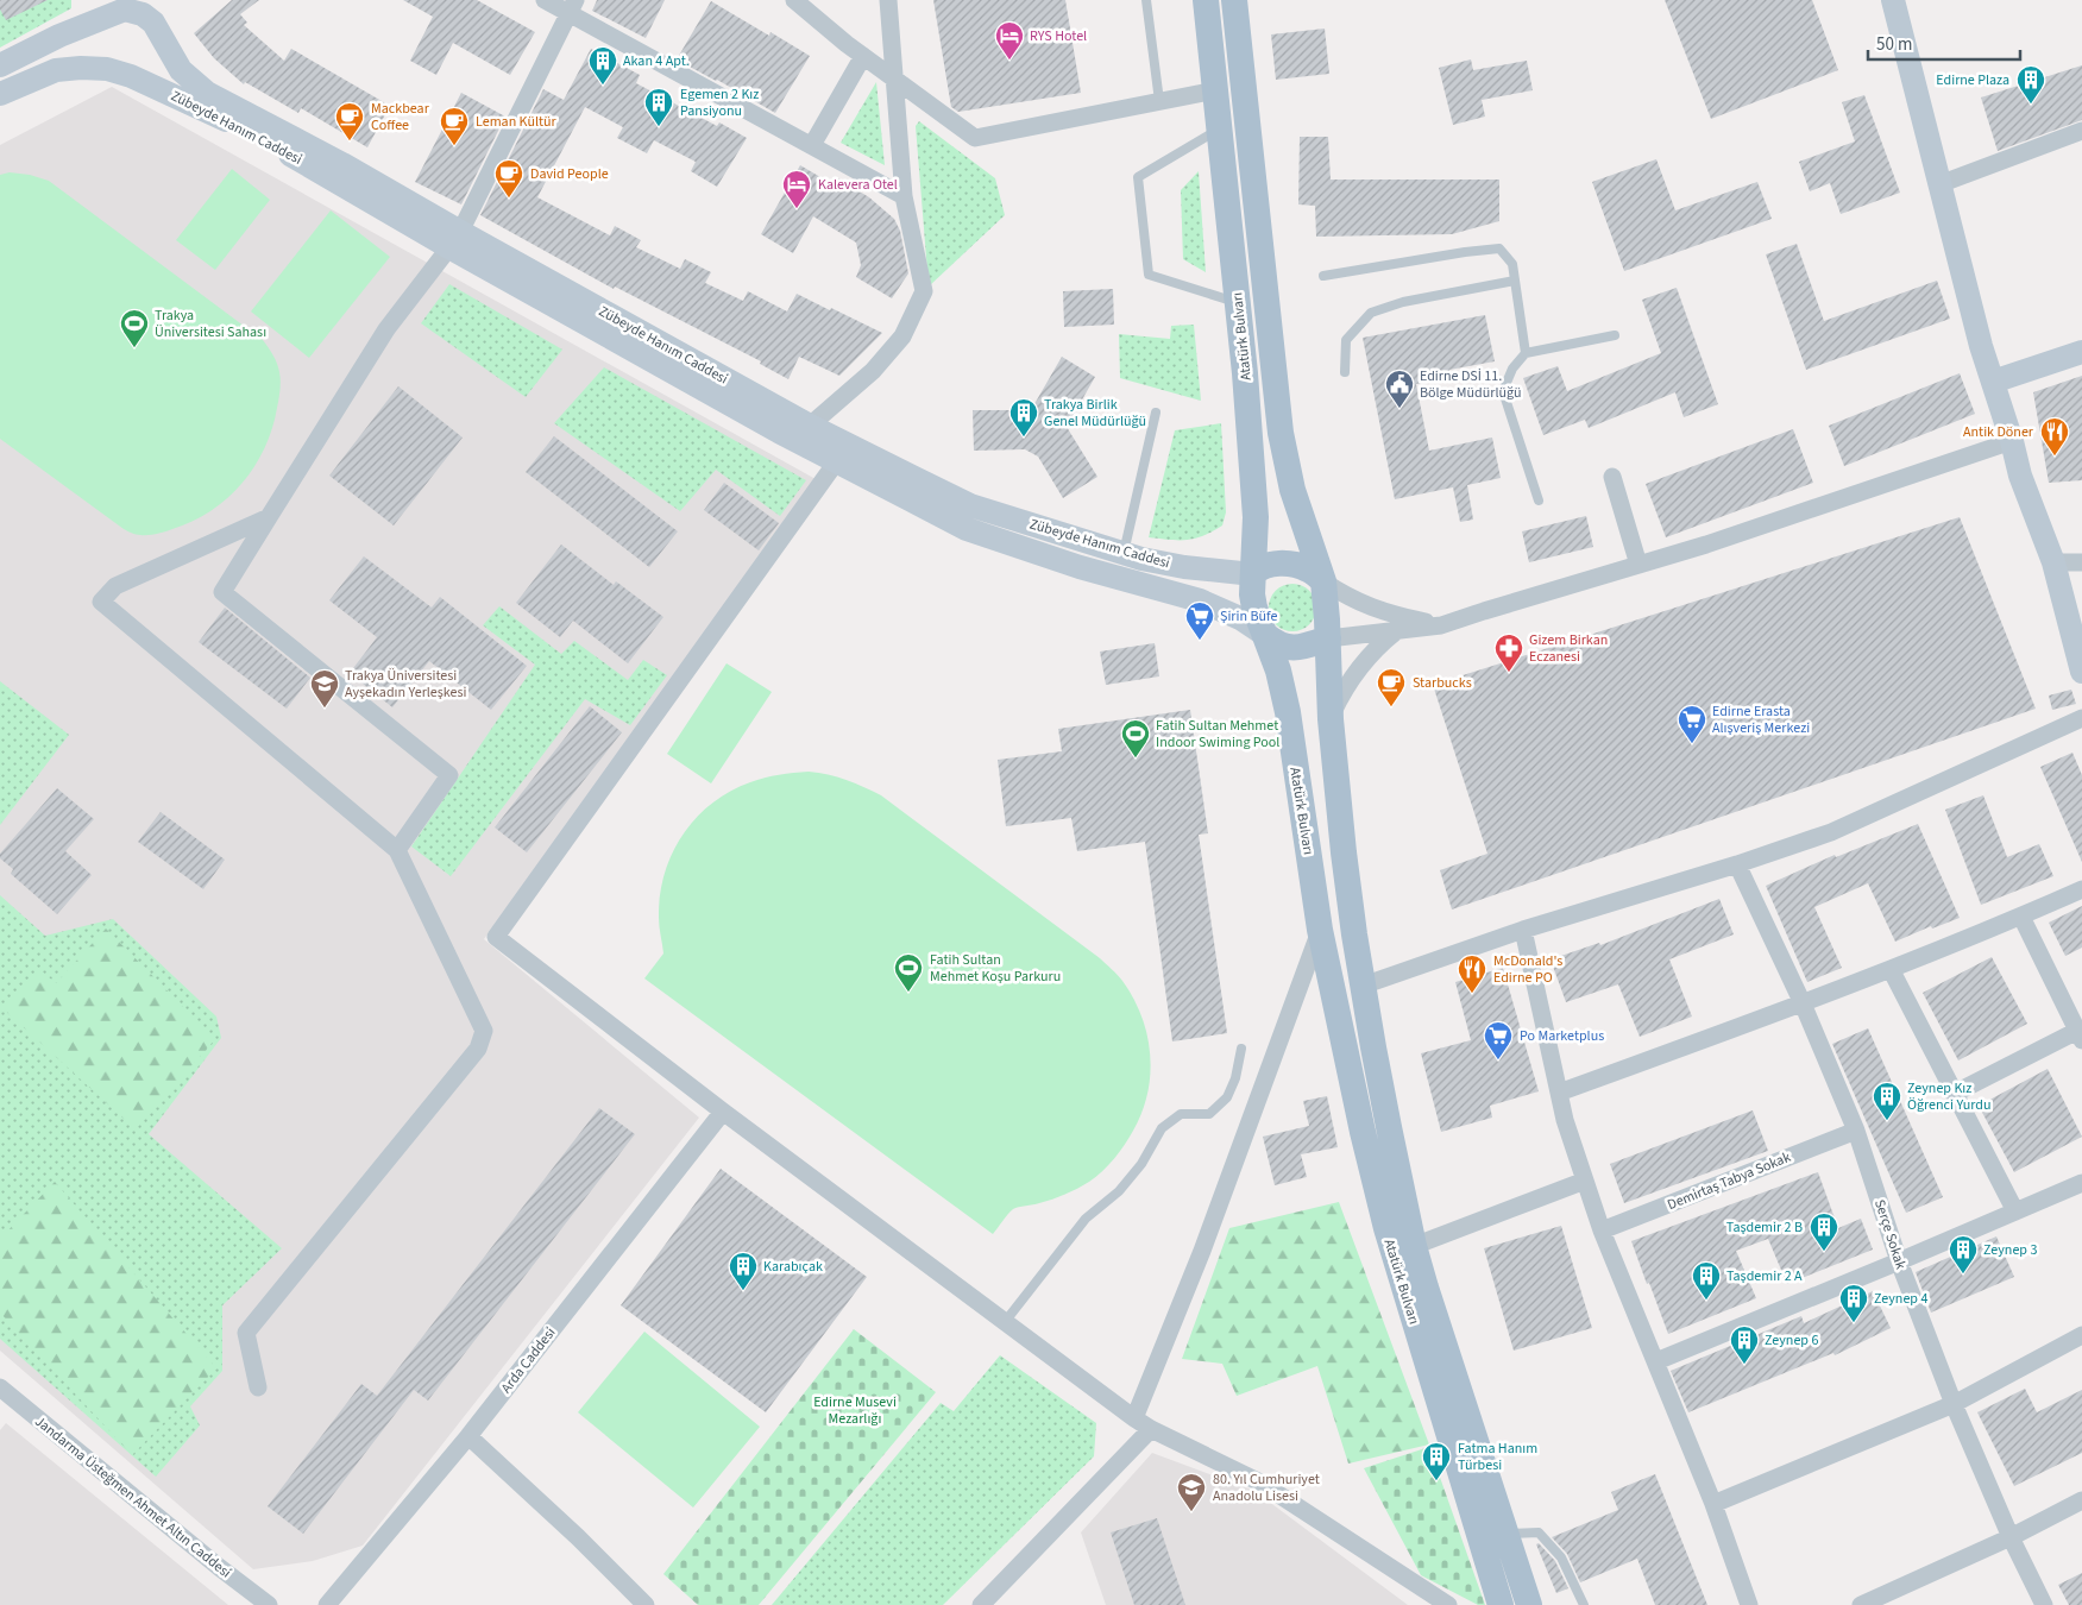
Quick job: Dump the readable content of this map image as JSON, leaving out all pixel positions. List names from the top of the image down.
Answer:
{
  "streets": {
    "main road": ["Zübeyde Hanım Caddesi", "Atatürk Bulvarı"],
    "street": [
      "Demirtaş Tabya Sokak",
      "Serçe Sokak",
      "Arda Caddesi",
      "Jandarma Üsteğmen Ahmet Altın Caddesi"
    ]
  },
  "crossings": [
    ["Zübeyde Hanım Caddesi", "Atatürk Bulvarı"],
    ["Demirtaş Tabya Sokak", "Serçe Sokak"]
  ],
  "parks": ["Edirne Musevi Mezarlığı"],
  "places": {
    "hotel": ["RYS Hotel", "Kalevera Otel"],
    "building": [
      "Akan 4 Apt.",
      "Edirne Plaza",
      "Egemen 2 Kız Pansiyonu",
      "Trakya Birlik Genel Müdürlüğü",
      "Zeynep Kız Öğrenci Yurdu",
      "Taşdemir 2 B",
      "Zeynep 3",
      "Karabıçak",
      "Taşdemir 2 A",
      "Zeynep 4",
      "Zeynep 6",
      "Fatma Hanım Türbesi"
    ],
    "cafe": [
      "Mackbear Coffee",
      "Leman Kültür",
      "David People",
      "Starbucks"
    ],
    "sports": ["Trakya Üniversitesi Sahası", "Fatih Sultan Mehmet Indoor Swiming Pool", "Fatih Sultan Mehmet Koşu Parkuru"],
    "public building": ["Edirne DSİ 11. Bölge Müdürlüğü"],
    "restaurant": ["Antik Döner", "McDonald's Edirne PO"],
    "supermarket": ["Şirin Büfe", "Edirne Erasta Alışveriş Merkezi", "Po Marketplus"],
    "pharmacy": ["Gizem Birkan Eczanesi"],
    "school or university": ["Trakya Üniversitesi Ayşekadın Yerleşkesi", "80. Yıl Cumhuriyet Anadolu Lisesi"]
  },
  "scale_bar": "50 m"
}
